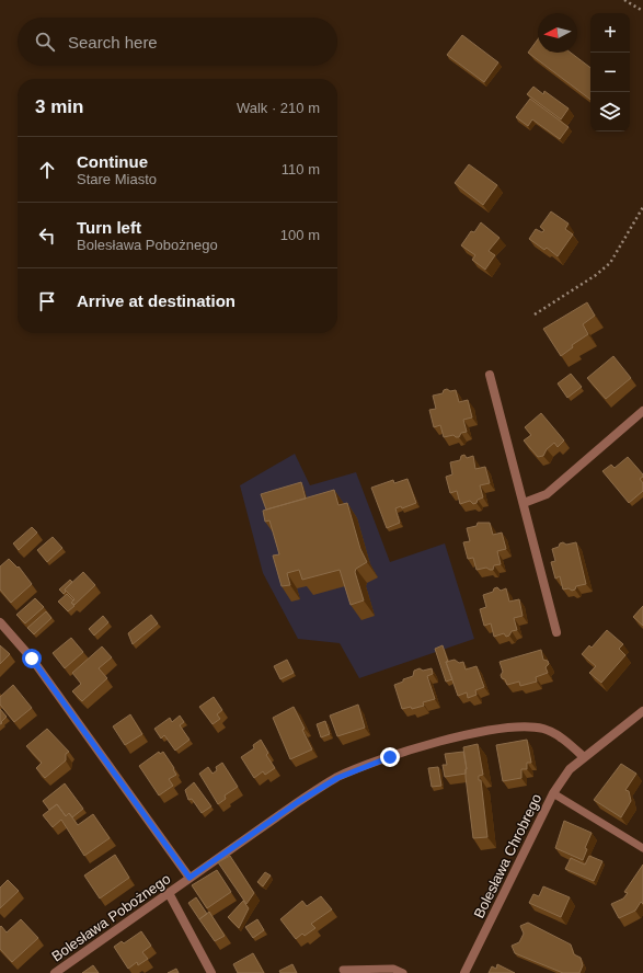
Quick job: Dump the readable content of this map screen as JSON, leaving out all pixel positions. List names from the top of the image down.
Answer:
{
  "streets": {
    "street": ["Bolesława Chrobrego", "Bolesława Pobożnego"]
  },
  "crossings": [
    ["Bolesława Chrobrego", "Bolesława Pobożnego"]
  ],
  "north": "left",
  "page": {
    "map_buttons": ["+", "−"],
    "search": "Search here",
    "heading": ["3 min", "Walk · 210 m"],
    "list": [
      ["Continue", "Stare Miasto", "110 m"],
      ["Turn left", "Bolesława Pobożnego", "100 m"],
      "Arrive at destination"
    ]
  }
}
